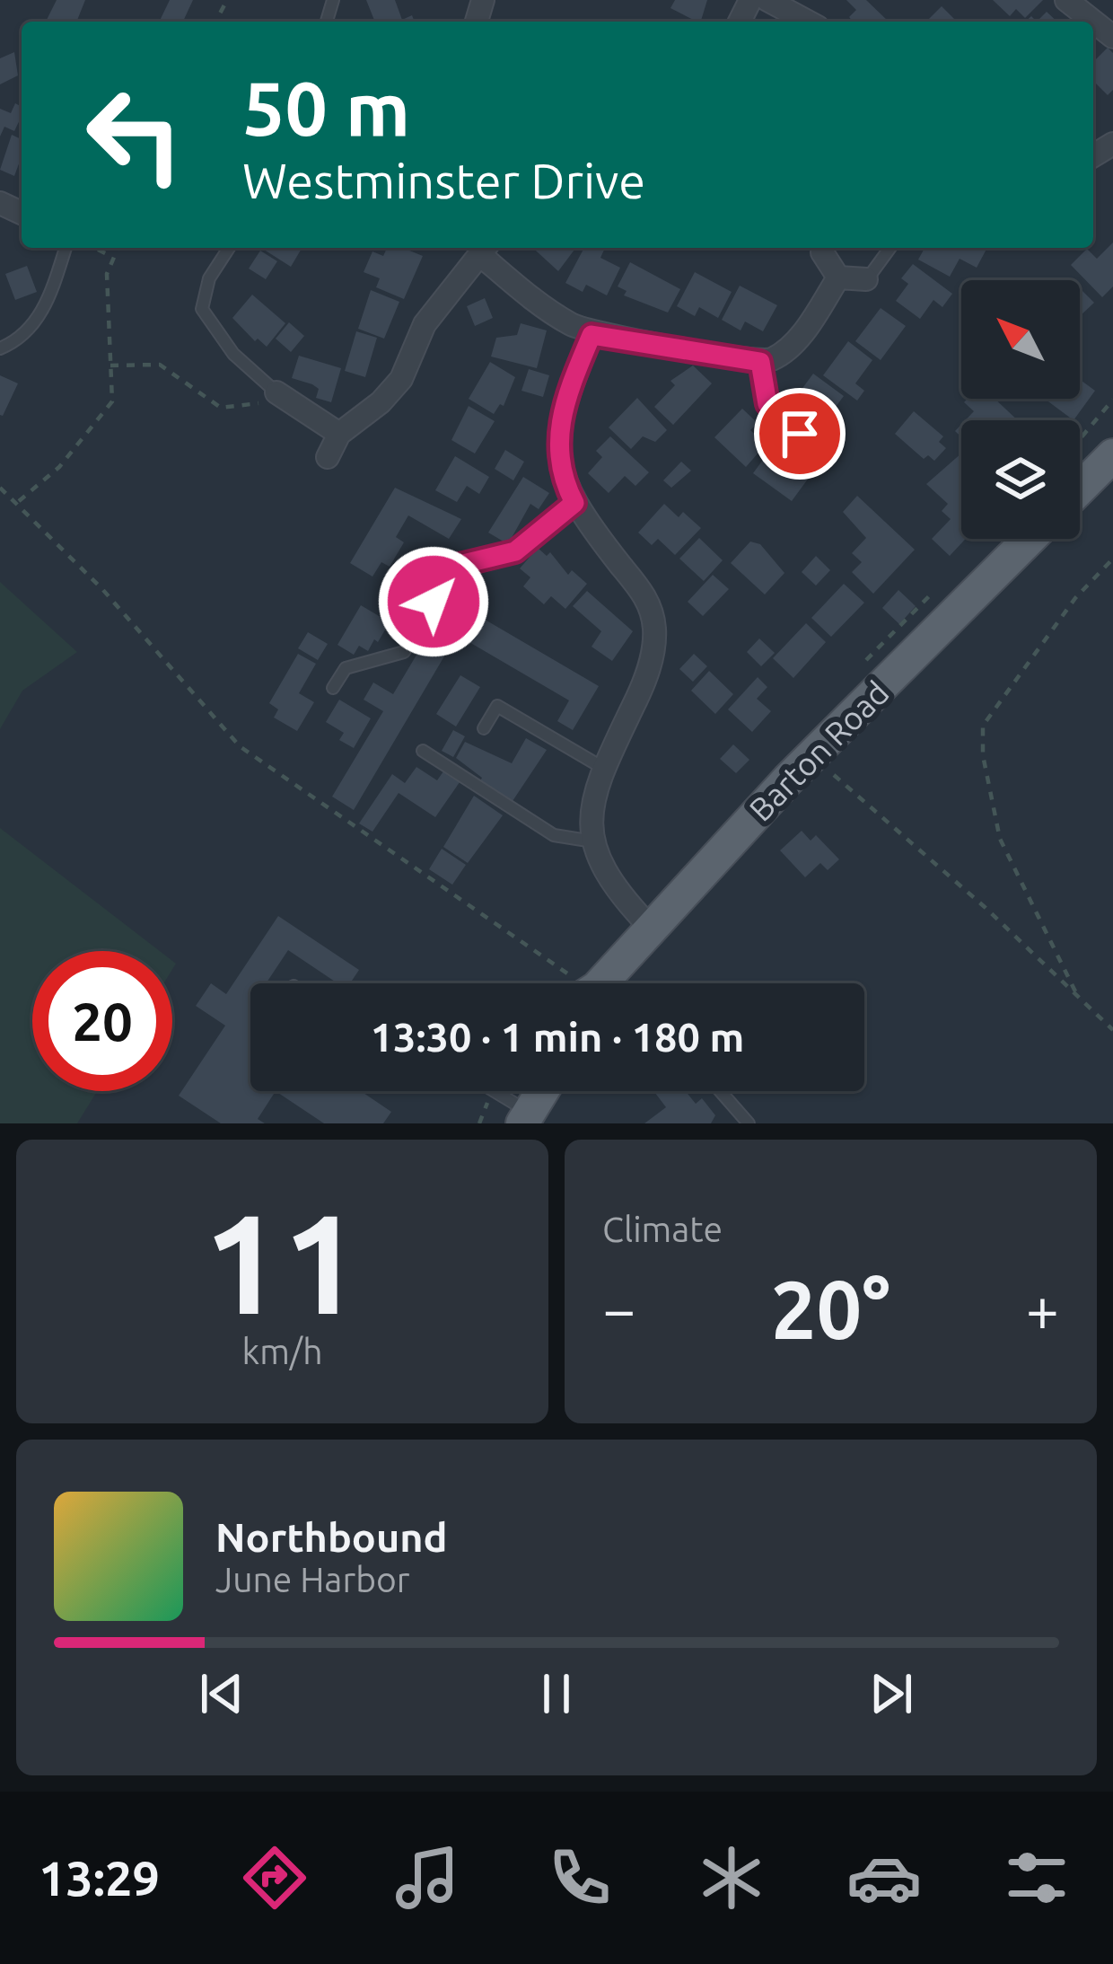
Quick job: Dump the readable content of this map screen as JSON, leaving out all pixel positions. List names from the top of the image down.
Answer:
{
  "streets": {
    "main road": ["Barton Road"]
  },
  "north": "top left",
  "page": {
    "turn": ["50 m", "Westminster Drive"],
    "limit": "20",
    "trip": "13:30 · 1 min · 180 m",
    "tile": [
      ["11", "km/h"],
      "Climate"
    ],
    "heat": ["−", "20°", "+"],
    "song": ["Northbound", "June Harbor"],
    "tabs": "13:29"
  }
}
